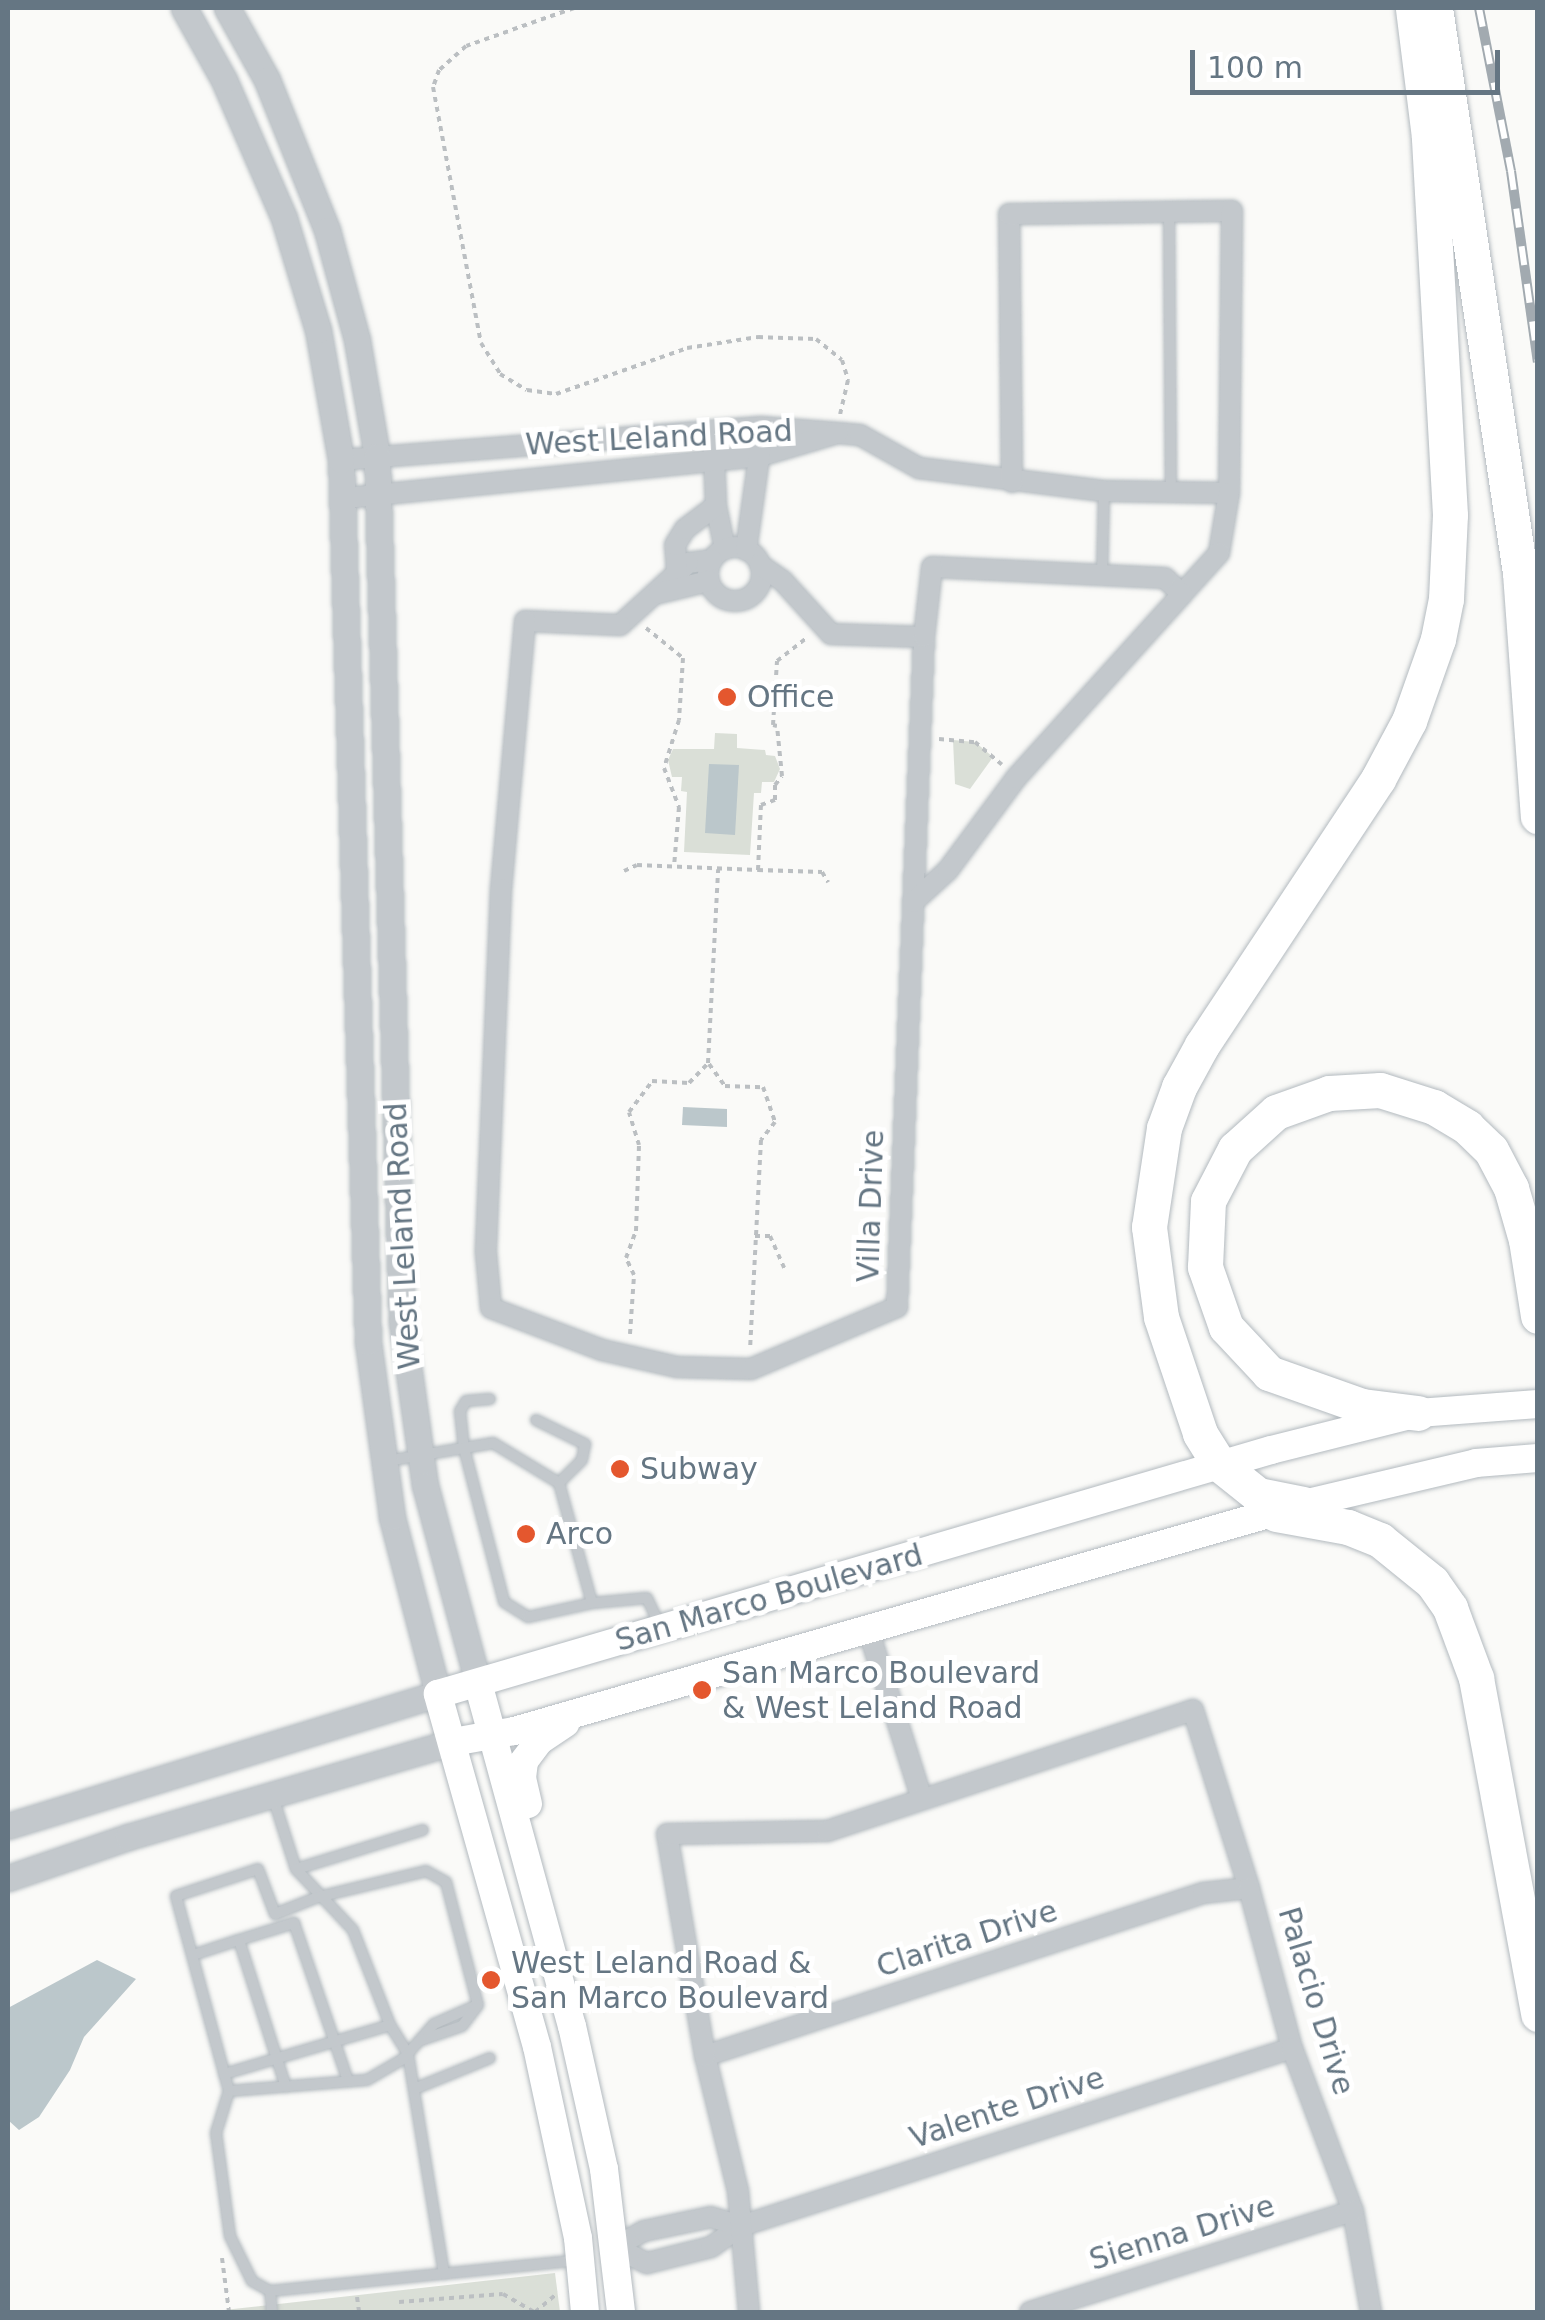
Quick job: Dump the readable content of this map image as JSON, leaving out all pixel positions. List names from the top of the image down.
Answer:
{
  "streets": {
    "main road": ["West Leland Road", "San Marco Boulevard"],
    "street": [
      "Villa Drive",
      "Clarita Drive",
      "Palacio Drive",
      "Valente Drive",
      "Sienna Drive"
    ]
  },
  "crossings": [
    ["West Leland Road", "San Marco Boulevard"],
    ["West Leland Road", "Valente Drive"],
    ["Clarita Drive", "Palacio Drive"],
    ["Palacio Drive", "Valente Drive"],
    ["Palacio Drive", "Sienna Drive"]
  ],
  "places": [
    "Office",
    "Subway",
    "Arco",
    "San Marco Boulevard & West Leland Road",
    "West Leland Road & San Marco Boulevard"
  ],
  "scale_bar": "100 m"
}
